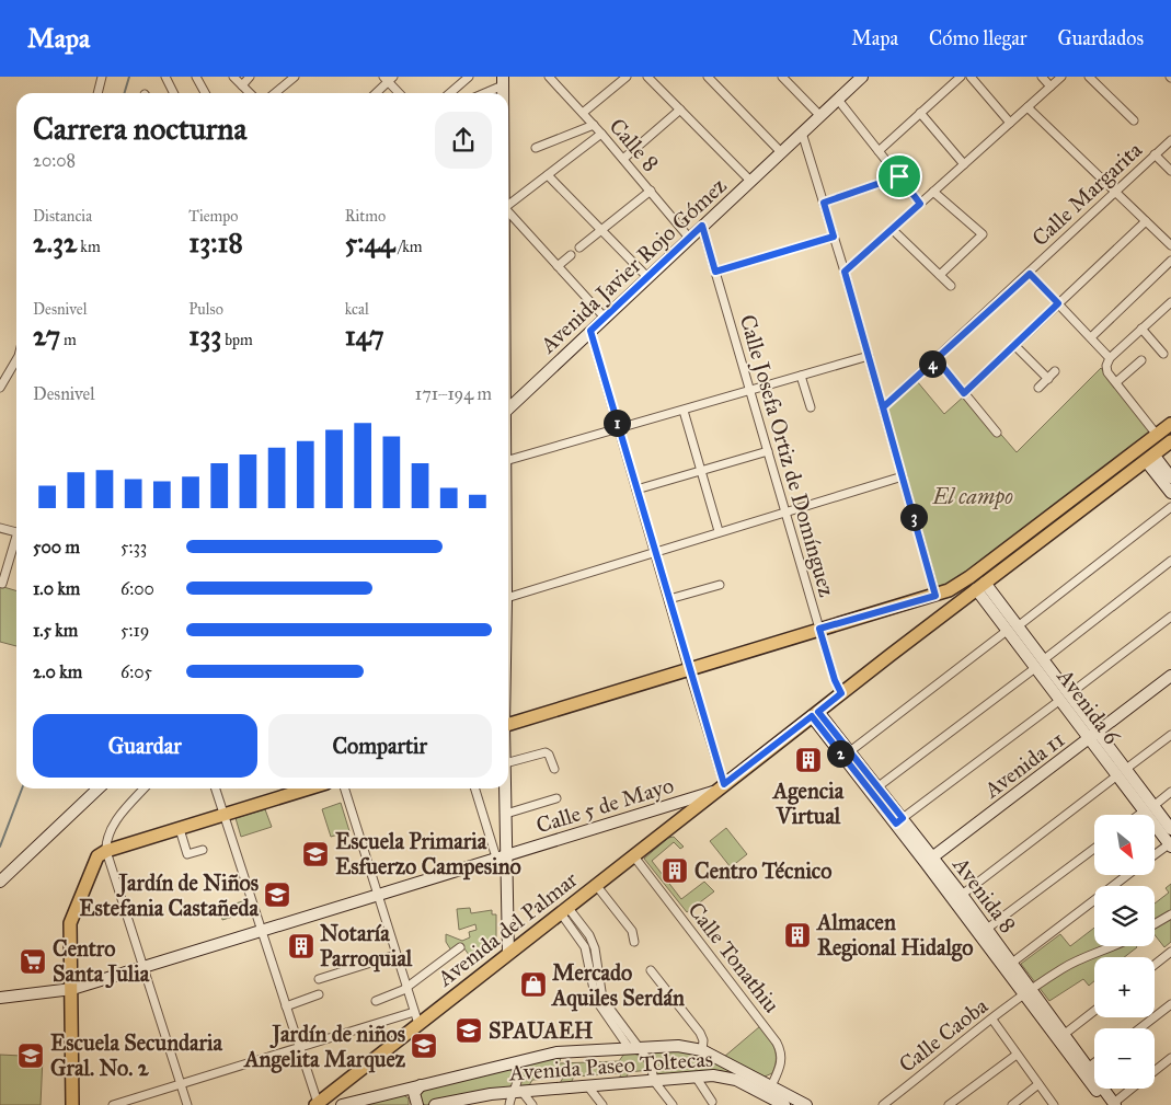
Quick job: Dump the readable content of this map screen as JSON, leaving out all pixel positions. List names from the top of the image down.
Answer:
{
  "streets": {
    "main road": ["Avenida del Palmar"],
    "street": [
      "Calle 8",
      "Calle Margarita",
      "Avenida Javier Rojo Gómez",
      "Calle Josefa Ortiz de Domínguez",
      "Avenida 6",
      "Avenida 11",
      "Calle 5 de Mayo",
      "Avenida 8",
      "Calle Tonathiu",
      "Calle Caoba",
      "Avenida Paseo Toltecas"
    ]
  },
  "crossings": [
    ["Calle 8", "Avenida Javier Rojo Gómez"],
    ["Avenida Javier Rojo Gómez", "Calle Josefa Ortiz de Domínguez"],
    ["Calle Josefa Ortiz de Domínguez", "Avenida del Palmar"],
    ["Avenida 6", "Avenida 11"],
    ["Avenida 6", "Avenida del Palmar"],
    ["Avenida 11", "Avenida 8"],
    ["Calle 5 de Mayo", "Avenida del Palmar"],
    ["Avenida 8", "Avenida del Palmar"],
    ["Avenida 8", "Calle Caoba"],
    ["Avenida del Palmar", "Calle Tonathiu"],
    ["Calle Tonathiu", "Avenida Paseo Toltecas"]
  ],
  "parks": ["El campo"],
  "places": {
    "building": [
      "Agencia Virtual",
      "Centro Técnico",
      "Almacen Regional Hidalgo",
      "Notaría Parroquial"
    ],
    "school or university": [
      "Escuela Primaria Esfuerzo Campesino",
      "Jardín de Niños Estefania Castañeda",
      "SPAUAEH",
      "Jardín de niños Angelita Marquez",
      "Escuela Secundaria Gral. No. 2"
    ],
    "supermarket": ["Centro Santa Julia"],
    "shop": ["Mercado Aquiles Serdán"]
  },
  "north": "bottom right",
  "page": {
    "header": "Mapa",
    "nav": ["Mapa", "Cómo llegar", "Guardados"],
    "heading": ["Carrera nocturna", "20:08"],
    "stats": [
      ["Distancia", "2.32 km"],
      ["Tiempo", "13:18"],
      ["Ritmo", "5:44 /km"],
      ["Desnivel", "27 m"],
      ["Pulso", "133 bpm"],
      ["kcal", "147"]
    ],
    "pins": [
      "4",
      "1",
      "3",
      "2"
    ],
    "chart": ["Desnivel", "171–194 m"],
    "list": [
      {
        "name": "500 m",
        "note": "5:33"
      },
      {
        "name": "1.0 km",
        "note": "6:00"
      },
      {
        "name": "1.5 km",
        "note": "5:19"
      },
      {
        "name": "2.0 km",
        "note": "6:05"
      }
    ],
    "buttons": ["Guardar", "Compartir"],
    "map_buttons": ["+", "−"]
  }
}
